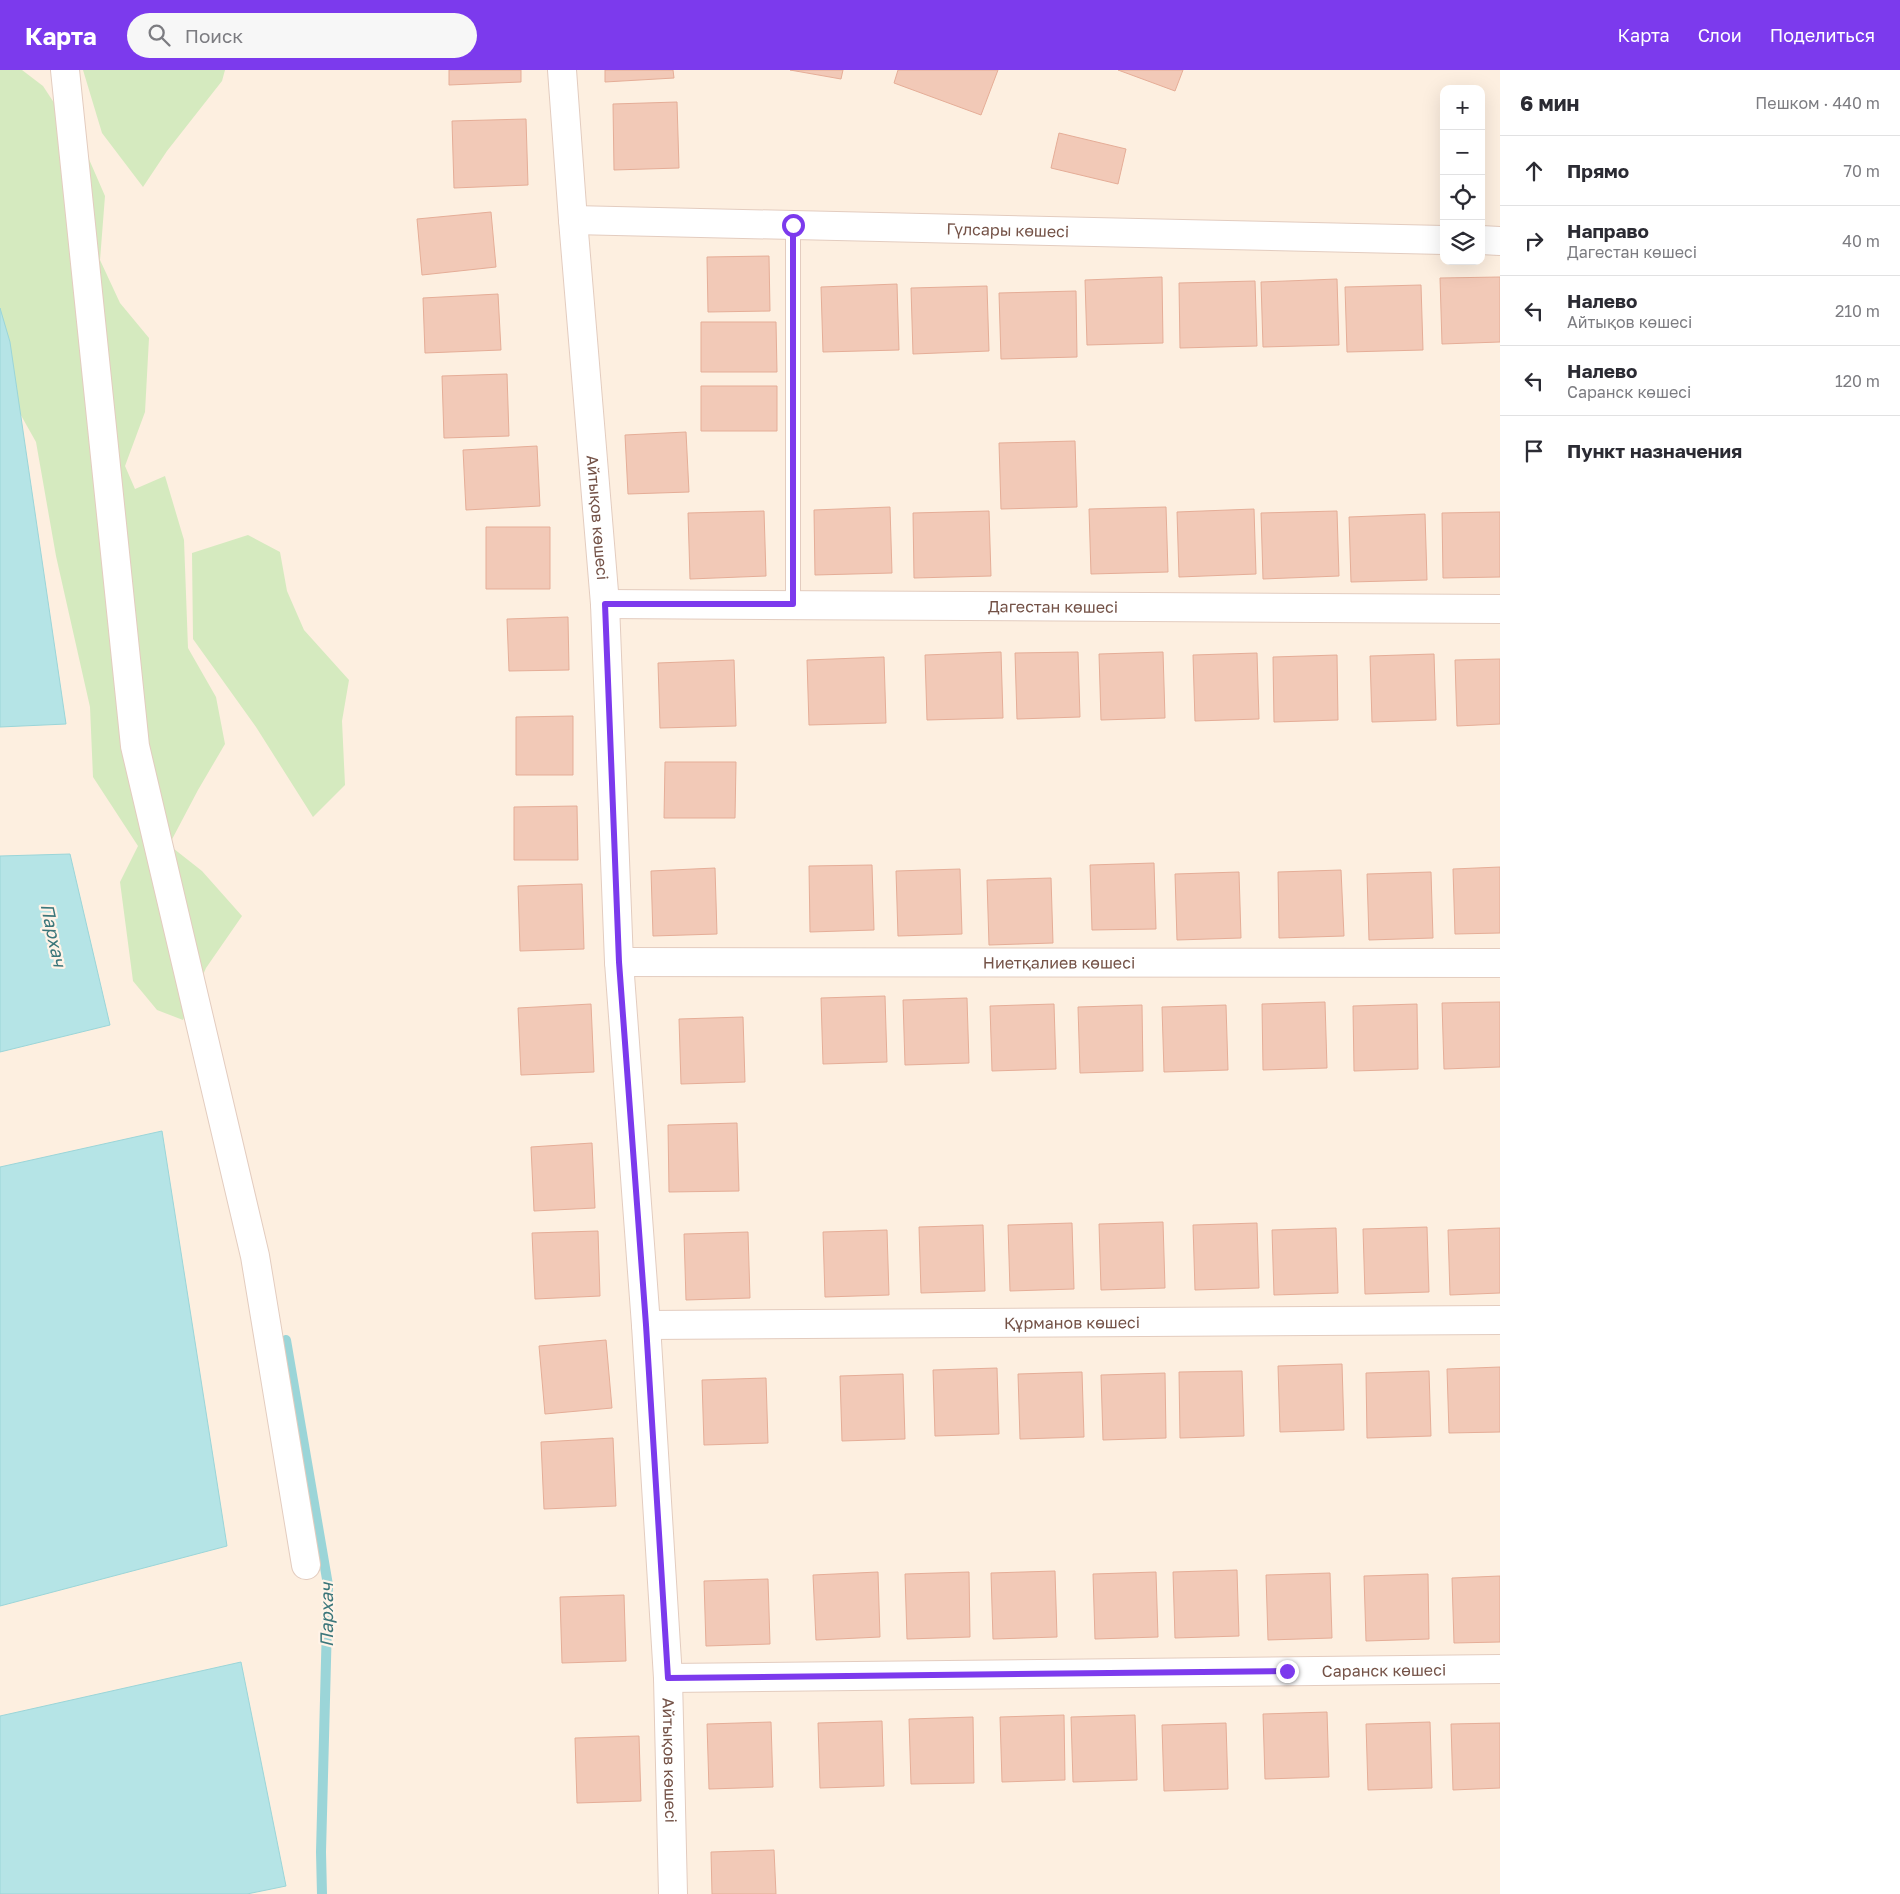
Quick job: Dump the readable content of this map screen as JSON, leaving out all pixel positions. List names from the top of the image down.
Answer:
{
  "streets": {
    "street": [
      "Гүлсары көшесі",
      "Айтықов көшесі",
      "Дагестан көшесі",
      "Ниетқалиев көшесі",
      "Құрманов көшесі",
      "Саранск көшесі"
    ]
  },
  "crossings": [
    ["Гүлсары көшесі", "Айтықов көшесі"],
    ["Айтықов көшесі", "Дагестан көшесі"],
    ["Айтықов көшесі", "Ниетқалиев көшесі"],
    ["Айтықов көшесі", "Құрманов көшесі"],
    ["Айтықов көшесі", "Саранск көшесі"]
  ],
  "water": ["Пархач"],
  "page": {
    "header": "Карта",
    "search": "Поиск",
    "nav": ["Карта", "Слои", "Поделиться"],
    "heading": ["6 мин", "Пешком · 440 m"],
    "map_buttons": ["+", "−"],
    "list": [
      ["Прямо", "70 m"],
      ["Направо", "Дагестан көшесі", "40 m"],
      ["Налево", "Айтықов көшесі", "210 m"],
      ["Налево", "Саранск көшесі", "120 m"],
      "Пункт назначения"
    ]
  }
}
